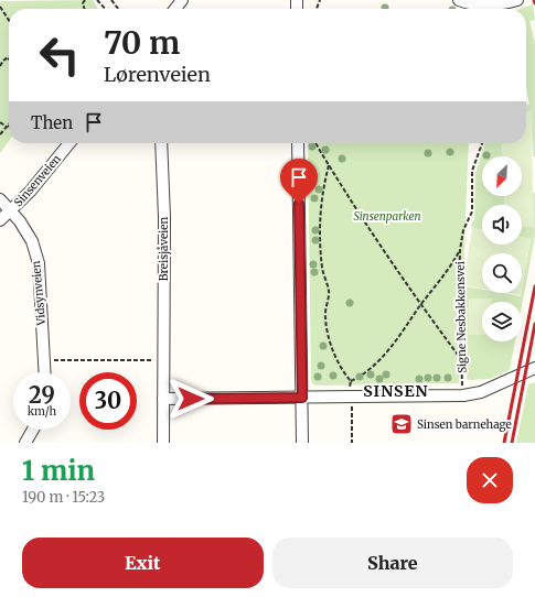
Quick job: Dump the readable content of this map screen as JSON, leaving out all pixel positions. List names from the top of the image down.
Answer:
{
  "streets": {
    "street": ["Sinsenveien", "Breisjåveien", "Vidsynveien"],
    "path": ["Signe Nesbakkensvei"]
  },
  "crossings": [
    ["Sinsenveien", "Vidsynveien"]
  ],
  "districts": ["SINSEN"],
  "parks": ["Sinsenparken"],
  "places": {
    "school or university": ["Sinsen barnehage"]
  },
  "north": "bottom left",
  "page": {
    "turn": ["70 m", "Lørenveien"],
    "then": "Then",
    "speed": "29 km/h",
    "limit": "30",
    "heading": ["1 min", "190 m · 15:23"],
    "buttons": ["Exit", "Share"]
  }
}
